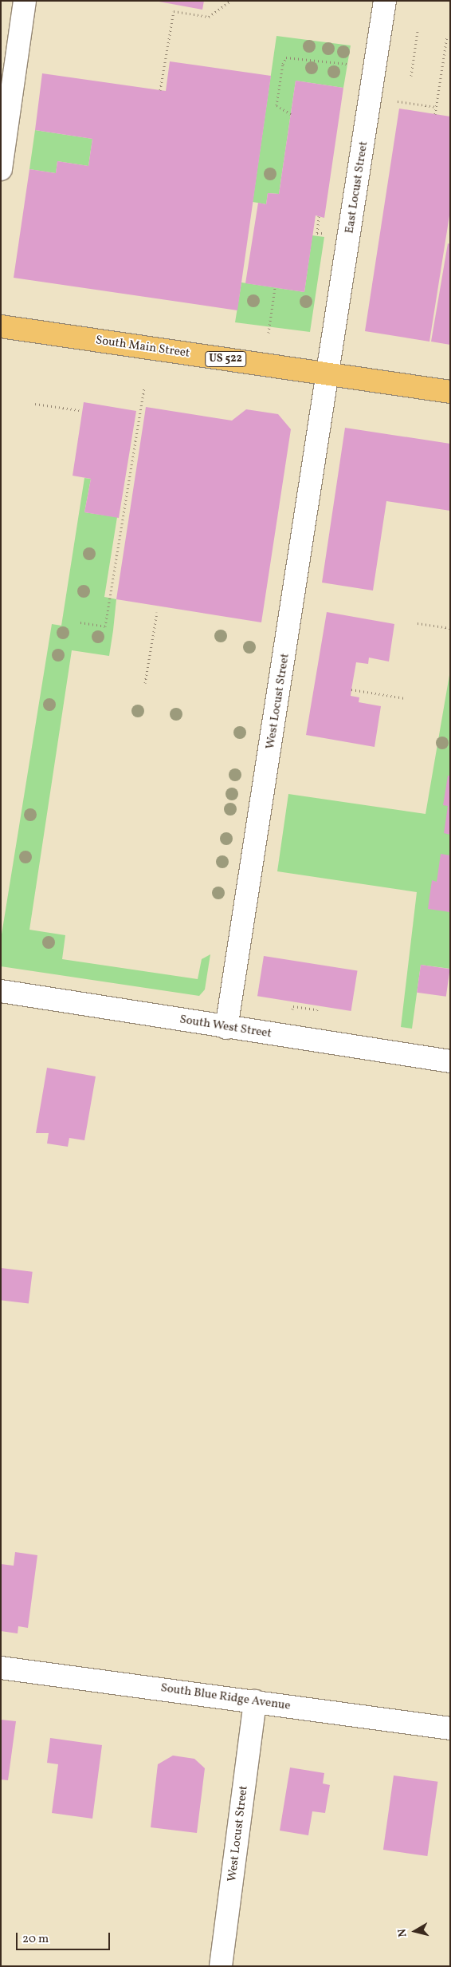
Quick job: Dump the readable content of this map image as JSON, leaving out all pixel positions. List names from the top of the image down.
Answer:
{
  "streets": {
    "main road": ["South Main Street", "US 522"],
    "street": [
      "East Locust Street",
      "West Locust Street",
      "South West Street",
      "South Blue Ridge Avenue"
    ]
  },
  "crossings": [
    ["East Locust Street", "South Main Street"],
    ["East Locust Street", "West Locust Street"],
    ["South Main Street", "West Locust Street"],
    ["West Locust Street", "South West Street"],
    ["West Locust Street", "South Blue Ridge Avenue"]
  ],
  "scale_bar": "20 m",
  "north": "left"
}
